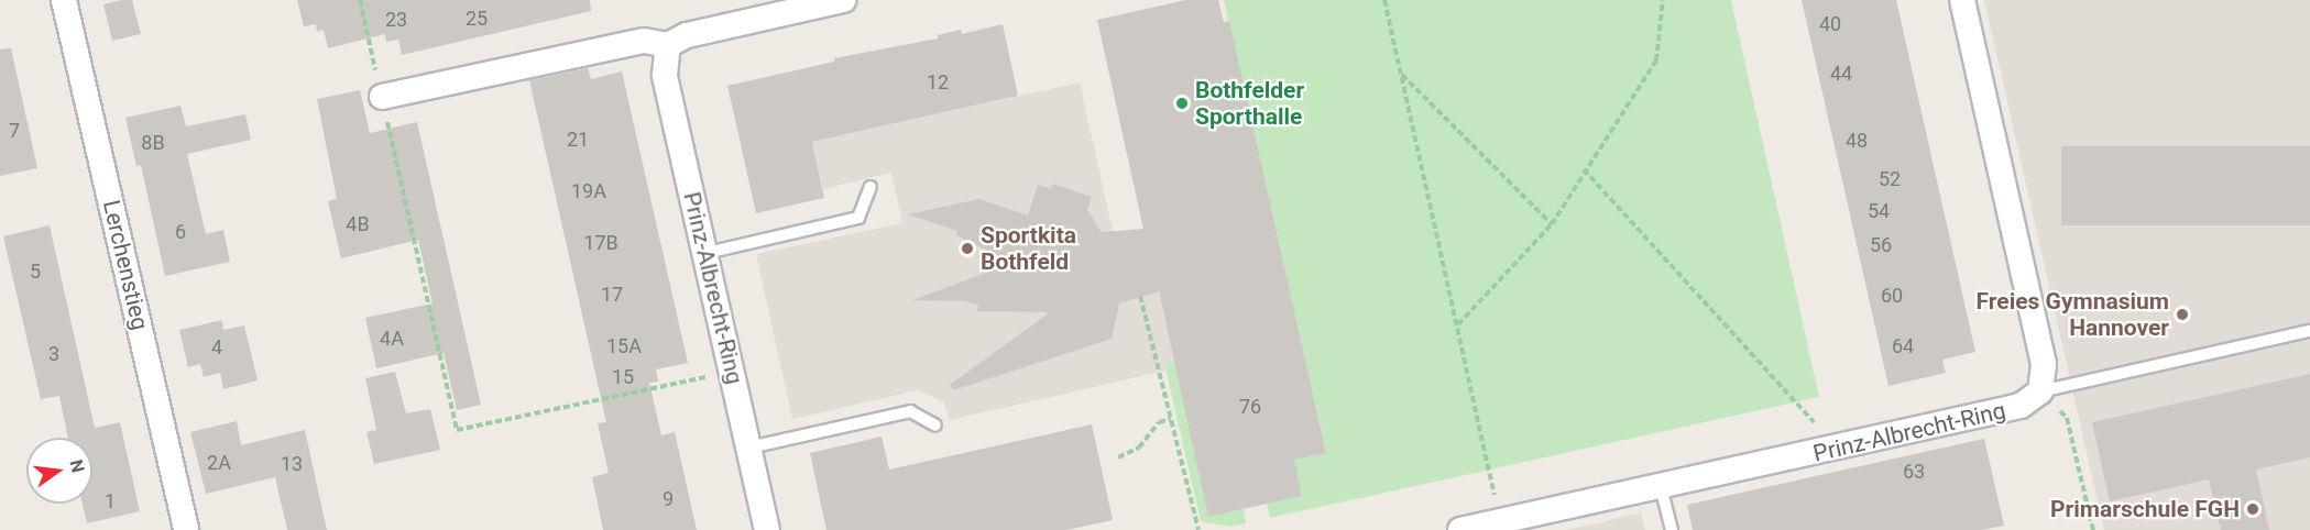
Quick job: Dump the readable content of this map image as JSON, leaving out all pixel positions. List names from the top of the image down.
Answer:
{
  "streets": {
    "street": ["Lerchenstieg", "Prinz-Albrecht-Ring"]
  },
  "places": [
    "Bothfelder Sporthalle",
    "Sportkita Bothfeld",
    "Freies Gymnasium Hannover",
    "Primarschule FGH"
  ],
  "house_numbers": [
    "25",
    "23",
    "40",
    "44",
    "12",
    "7",
    "21",
    "48",
    "8B",
    "52",
    "19A",
    "54",
    "4B",
    "6",
    "17B",
    "56",
    "5",
    "17",
    "60",
    "4A",
    "15A",
    "64",
    "4",
    "3",
    "15",
    "76",
    "2A",
    "13",
    "63",
    "9",
    "1"
  ],
  "north": "right"
}
